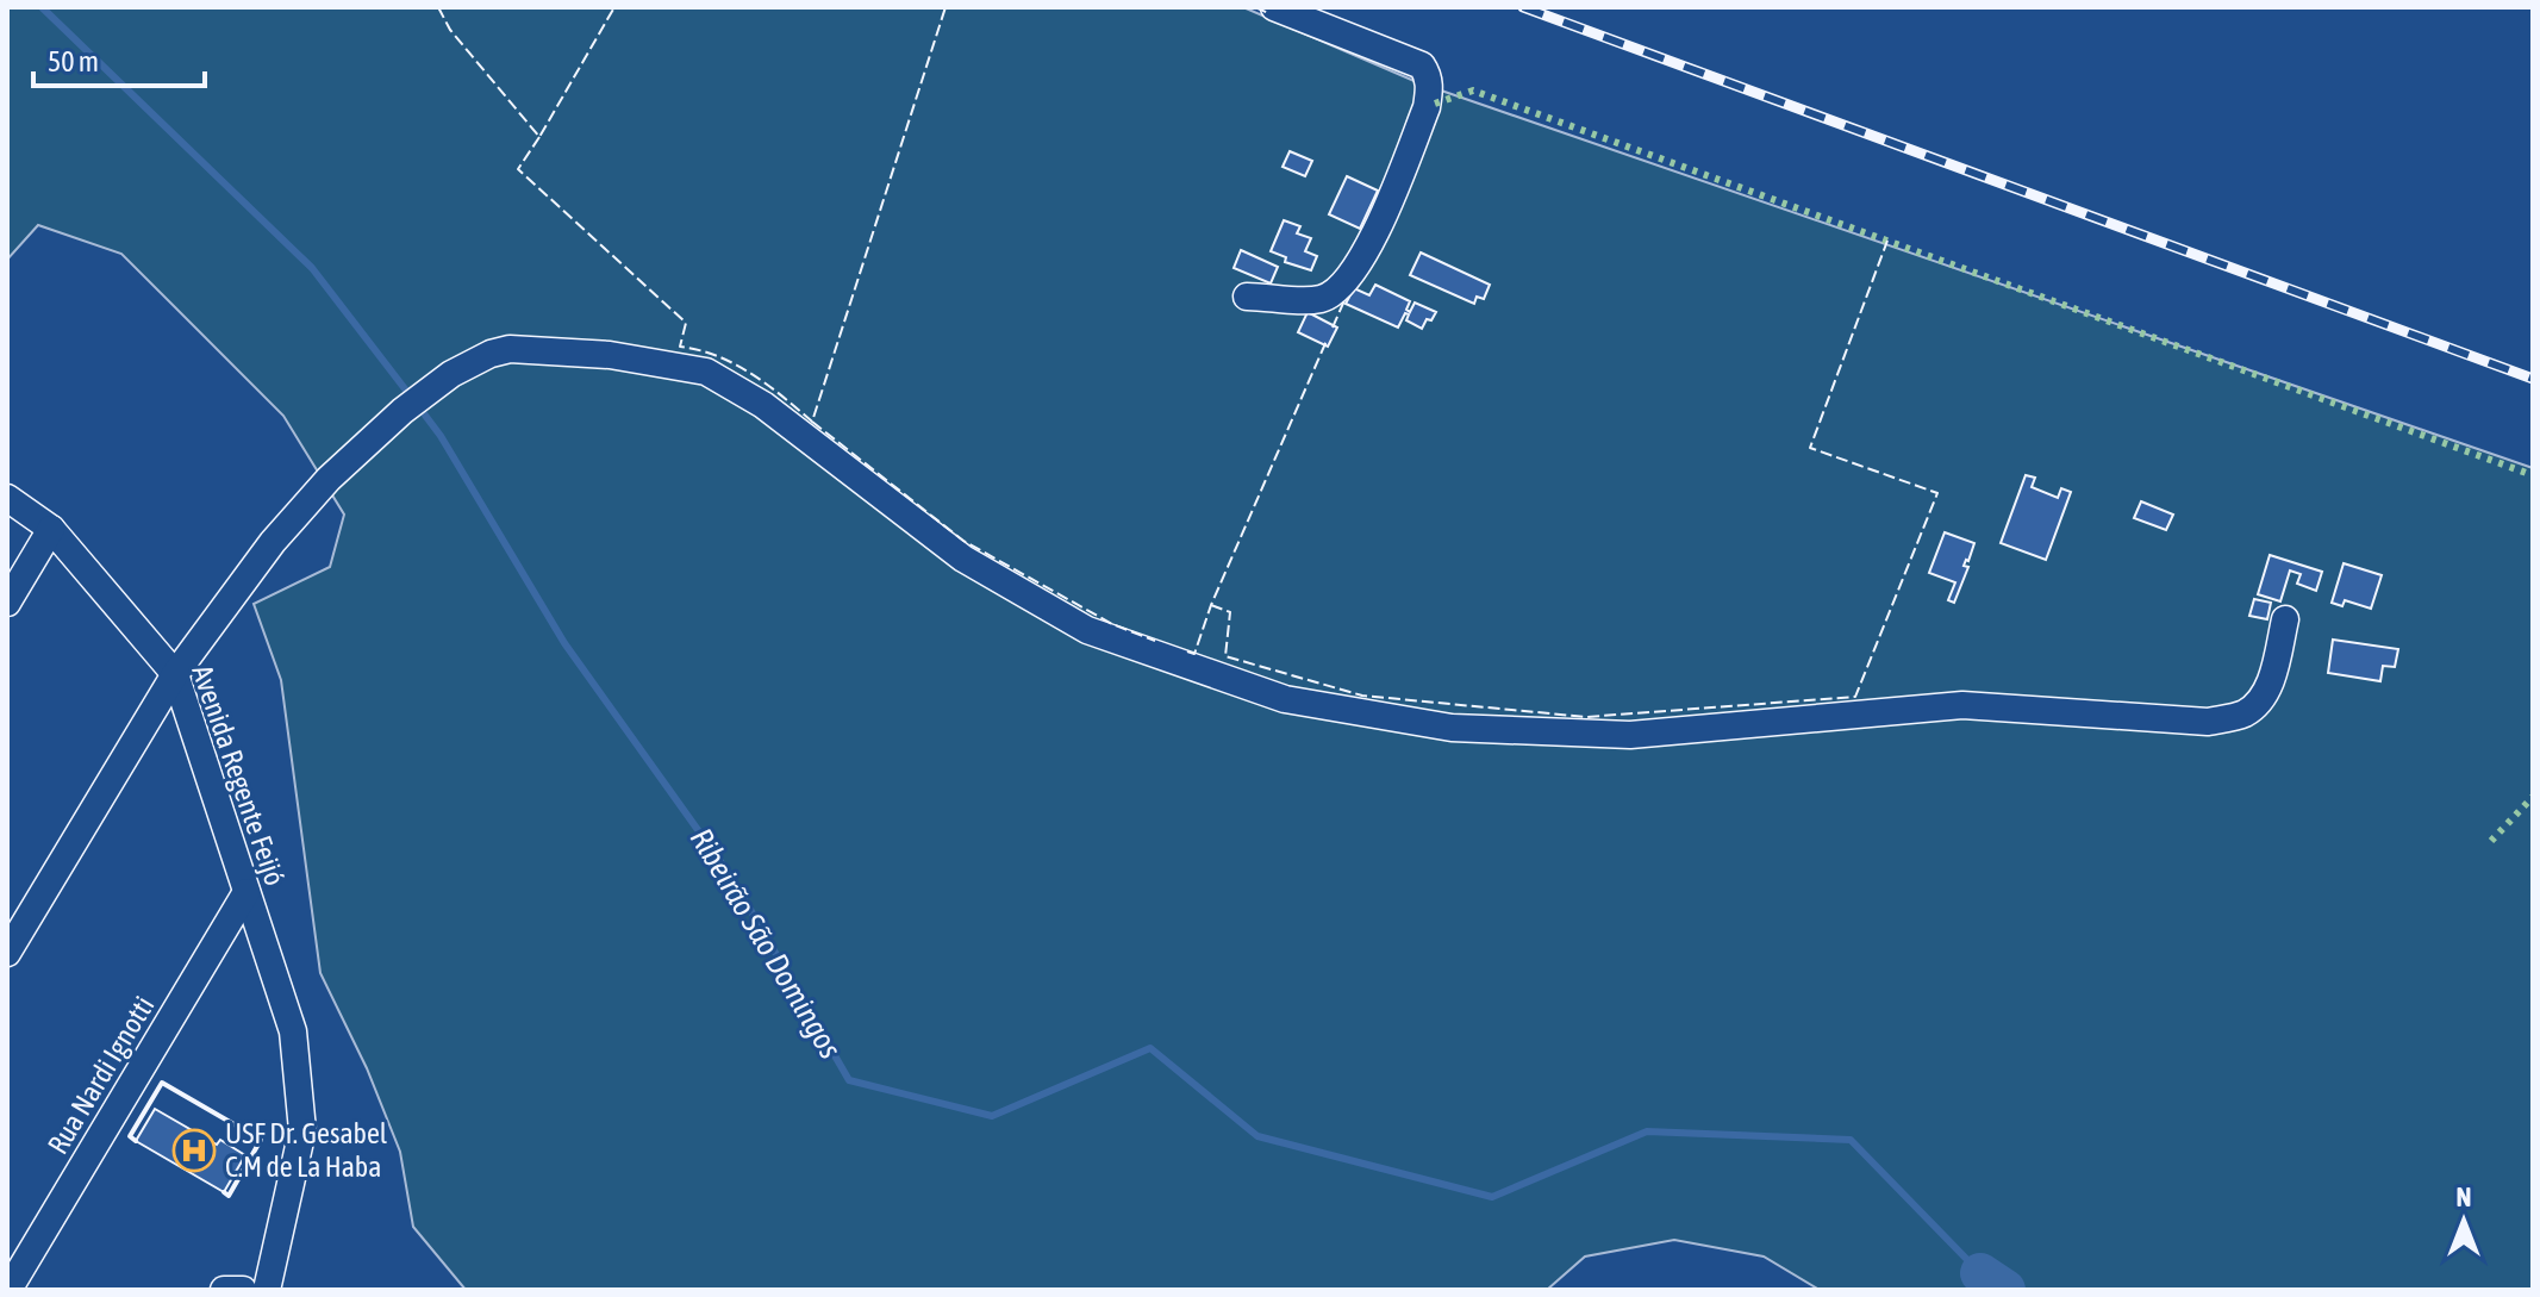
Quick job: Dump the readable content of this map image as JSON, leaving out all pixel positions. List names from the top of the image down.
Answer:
{
  "streets": {
    "street": ["Avenida Regente Feijó", "Rua Nardi Ignotti"]
  },
  "crossings": [
    ["Avenida Regente Feijó", "Rua Nardi Ignotti"]
  ],
  "water": ["Ribeirão São Domingos"],
  "places": {
    "hospital": ["USF Dr. Gesabel C.M de La Haba"]
  },
  "scale_bar": "50 m",
  "north": "top"
}
